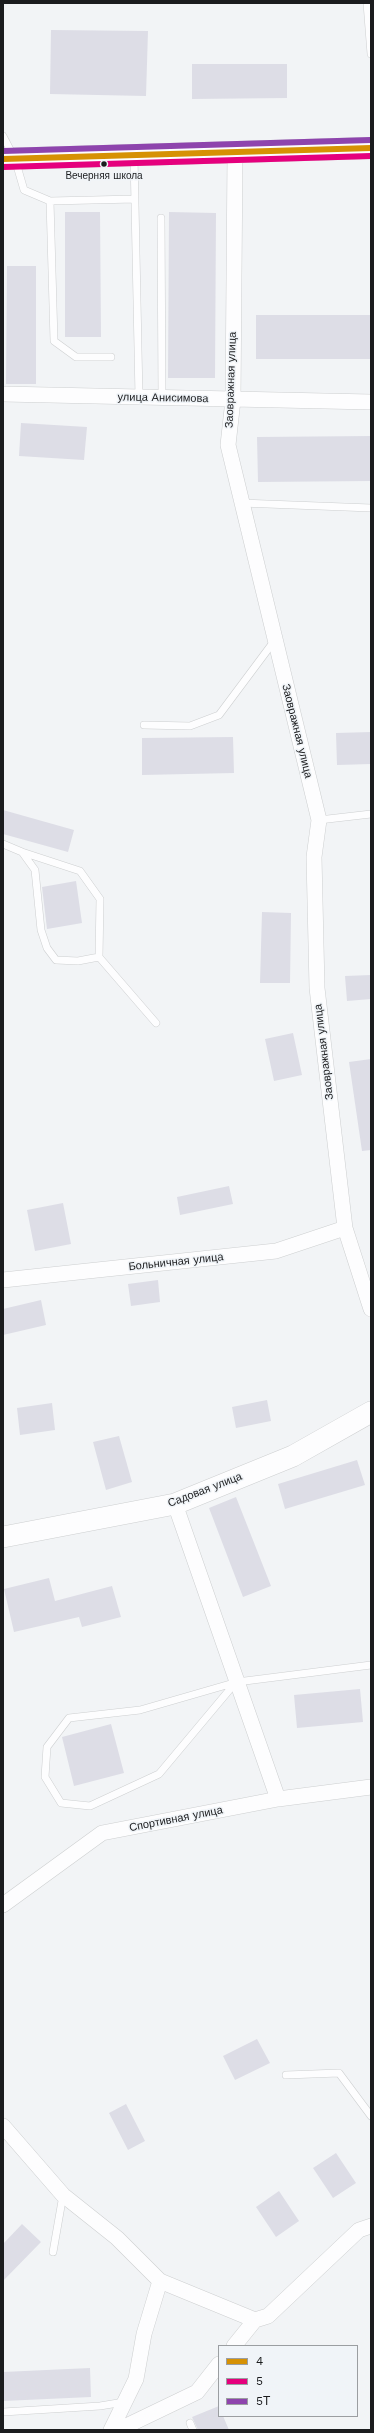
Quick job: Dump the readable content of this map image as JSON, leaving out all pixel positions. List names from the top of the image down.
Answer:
{
  "streets": {
    "street": [
      "Заовражная улица",
      "улица Анисимова",
      "Больничная улица",
      "Садовая улица",
      "Спортивная улица"
    ]
  },
  "crossings": [
    ["Заовражная улица", "улица Анисимова"],
    ["Заовражная улица", "Больничная улица"]
  ],
  "places": ["Вечерняя школа"],
  "lines": ["transit line 5Т", "transit line 4", "transit line 5"],
  "legend": ["4", "5", "5Т"]
}
